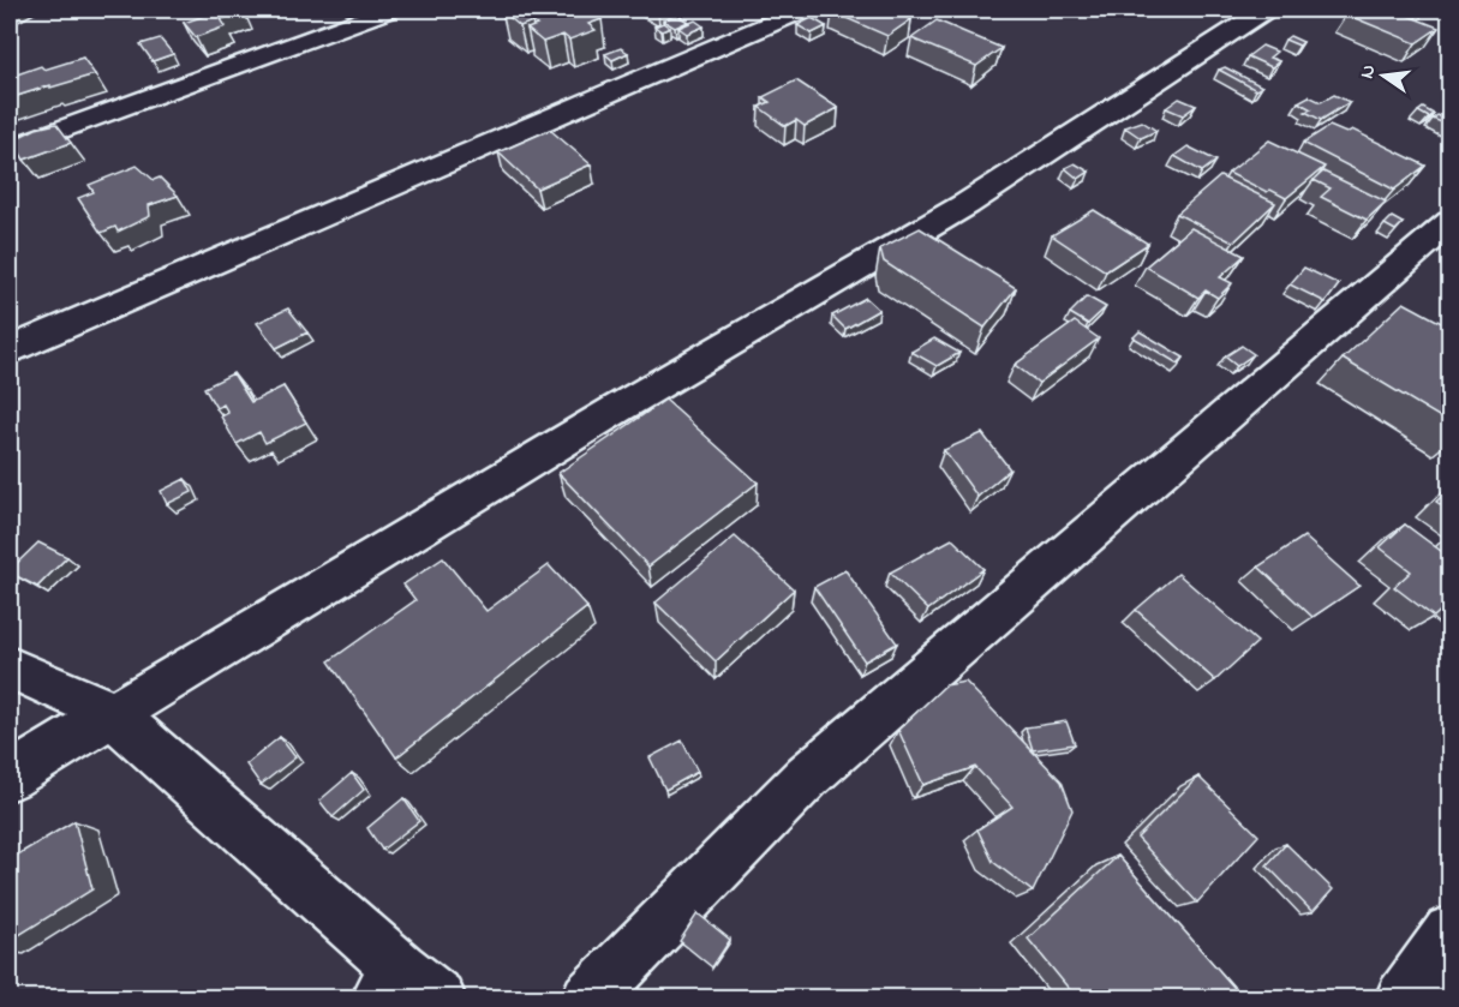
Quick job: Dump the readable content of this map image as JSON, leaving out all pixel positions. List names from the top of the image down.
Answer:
{
  "north": "left"
}
